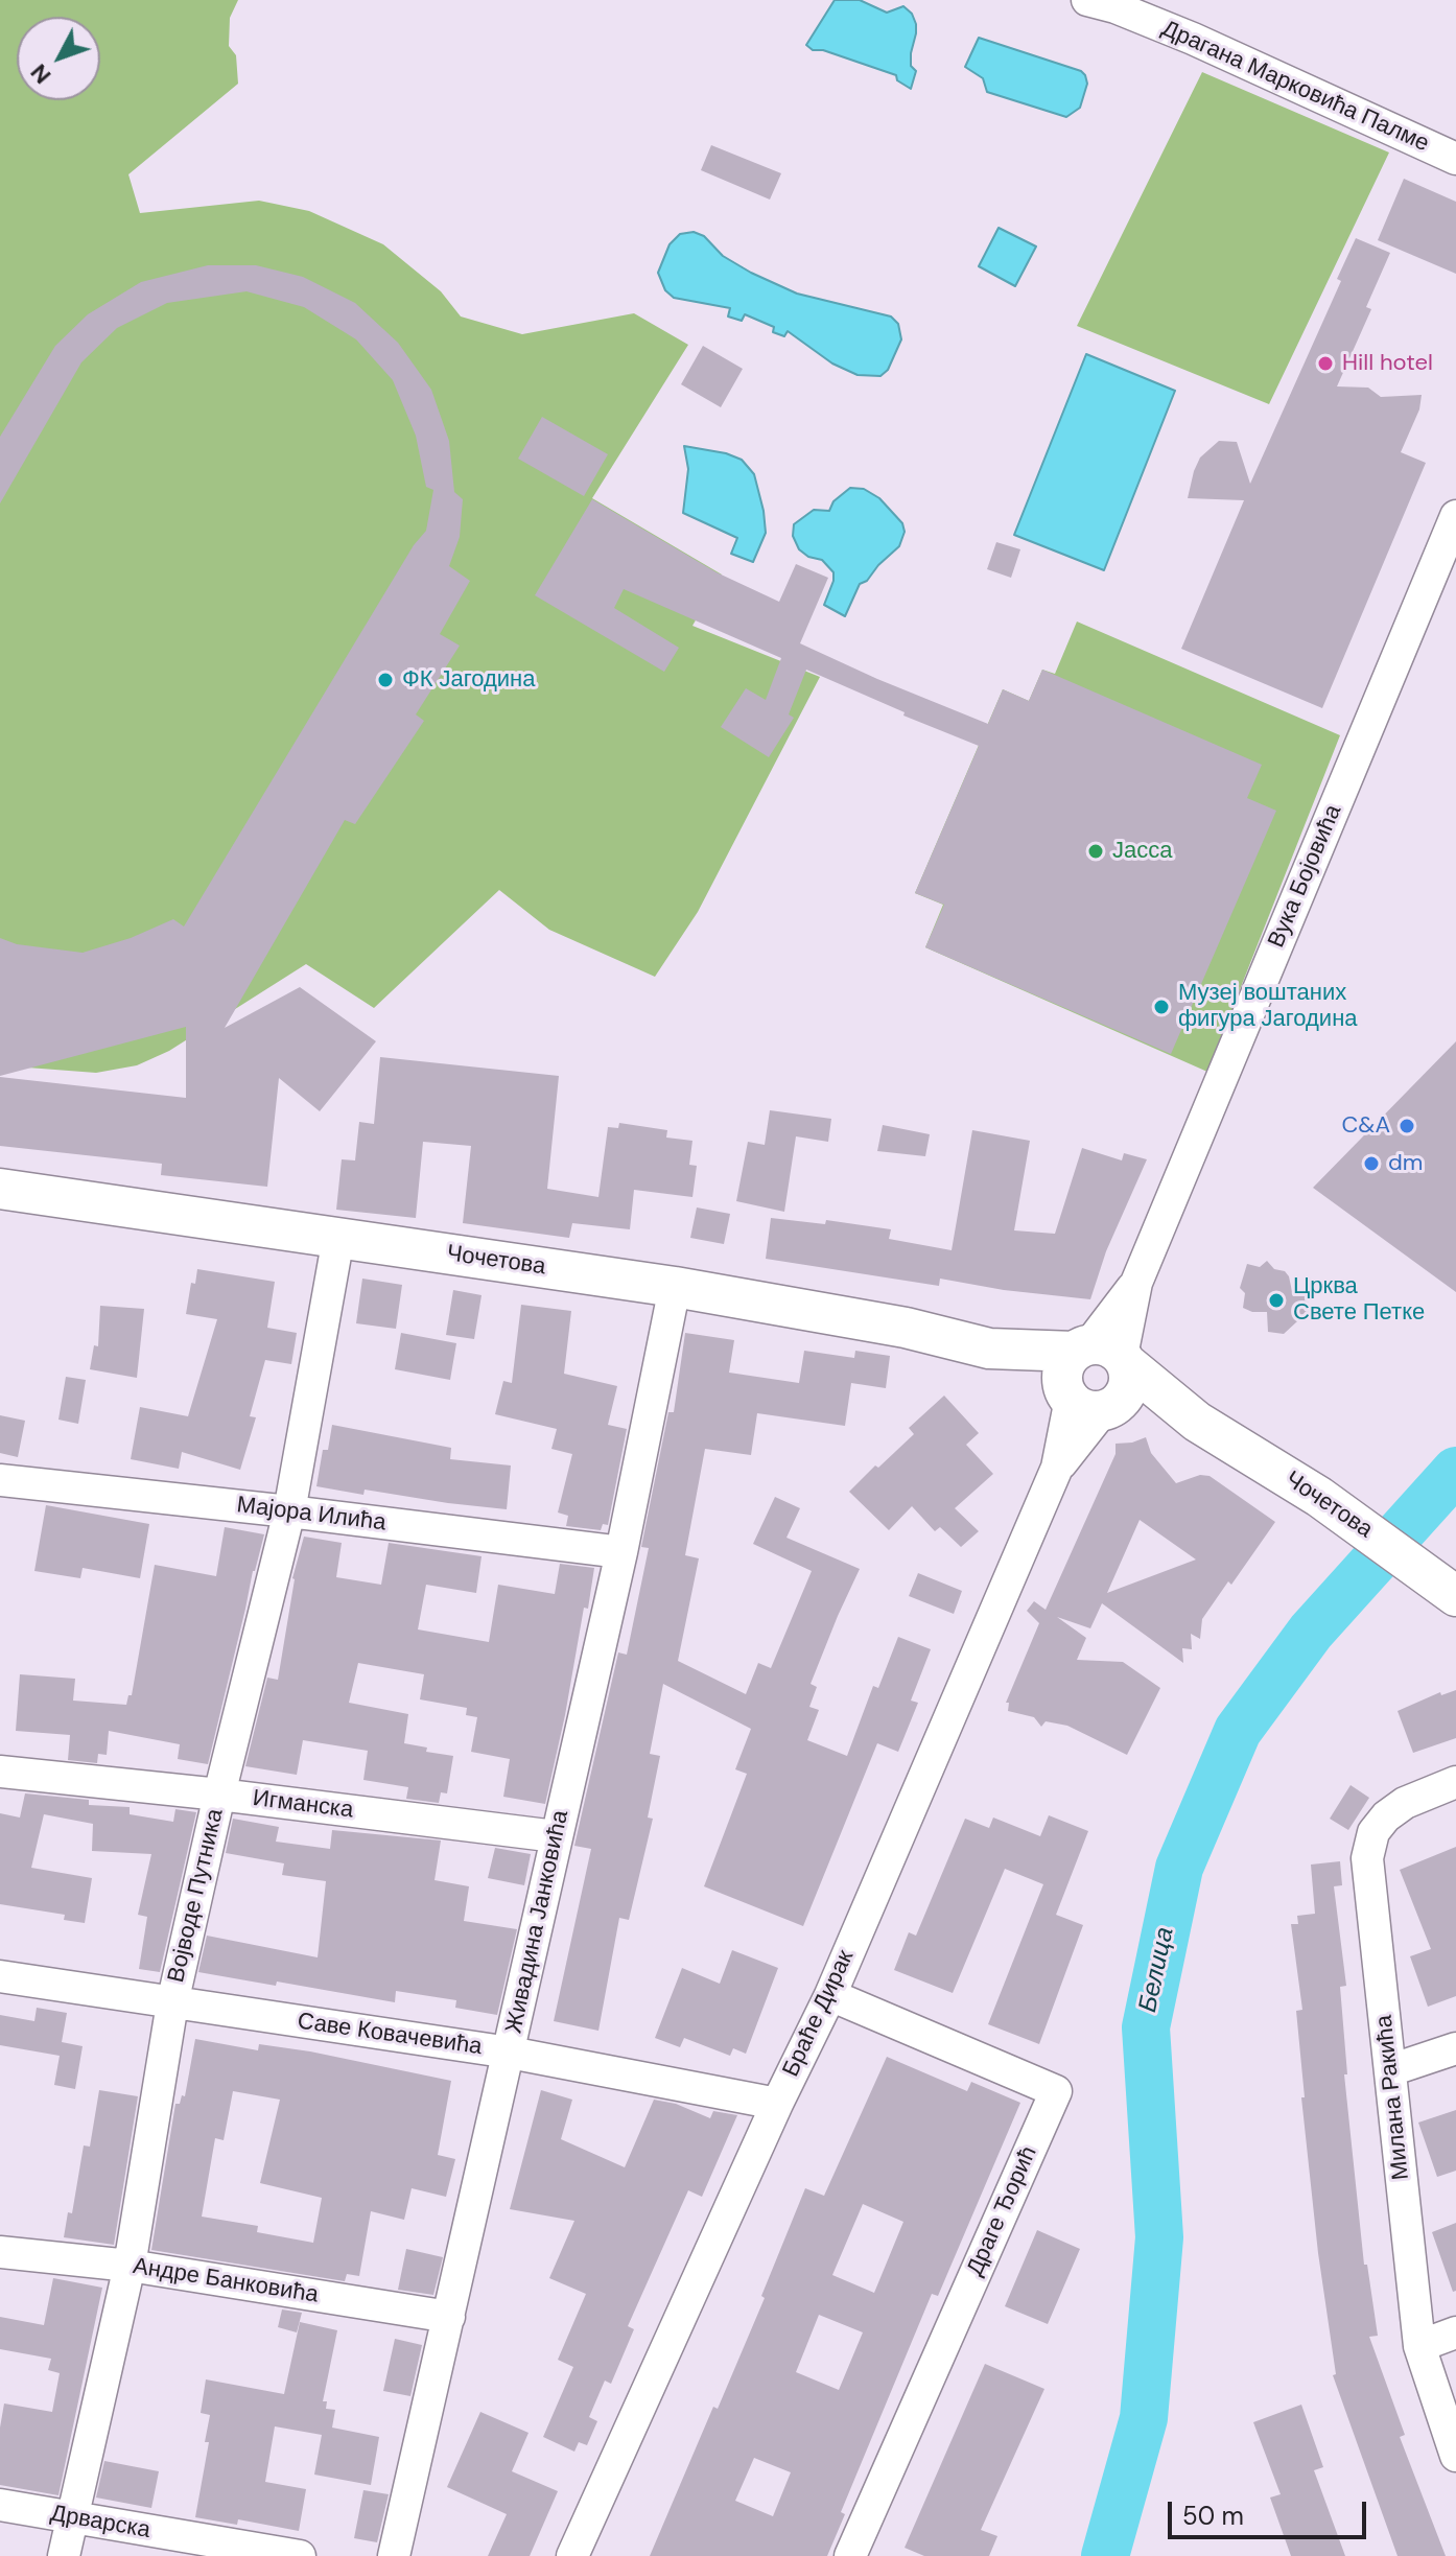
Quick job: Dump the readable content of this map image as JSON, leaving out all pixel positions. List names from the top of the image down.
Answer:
{
  "streets": {
    "street": [
      "Драгана Марковића Палме",
      "Вука Бојовића",
      "Чочетова",
      "Мајора Илића",
      "Игманска",
      "Војводе Путника",
      "Живадина Јанковића",
      "Браће Дирак",
      "Саве Ковачевића",
      "Милана Ракића",
      "Драге Ђорић",
      "Андре Банковића",
      "Дрварска"
    ]
  },
  "crossings": [
    ["Вука Бојовића", "Чочетова"],
    ["Чочетова", "Војводе Путника"],
    ["Чочетова", "Живадина Јанковића"],
    ["Чочетова", "Браће Дирак"],
    ["Мајора Илића", "Војводе Путника"],
    ["Мајора Илића", "Живадина Јанковића"],
    ["Игманска", "Војводе Путника"],
    ["Игманска", "Живадина Јанковића"],
    ["Војводе Путника", "Саве Ковачевића"],
    ["Војводе Путника", "Андре Банковића"],
    ["Војводе Путника", "Дрварска"],
    ["Живадина Јанковића", "Саве Ковачевића"],
    ["Живадина Јанковића", "Андре Банковића"],
    ["Браће Дирак", "Саве Ковачевића"],
    ["Браће Дирак", "Драге Ђорић"]
  ],
  "water": ["Белица"],
  "places": [
    "Hill hotel",
    "ФК Јагодина",
    "Јасса",
    "Музеј воштаних фигура Јагодина",
    "C&A",
    "dm",
    "Црква Свете Петке"
  ],
  "scale_bar": "50 m",
  "north": "bottom left"
}
